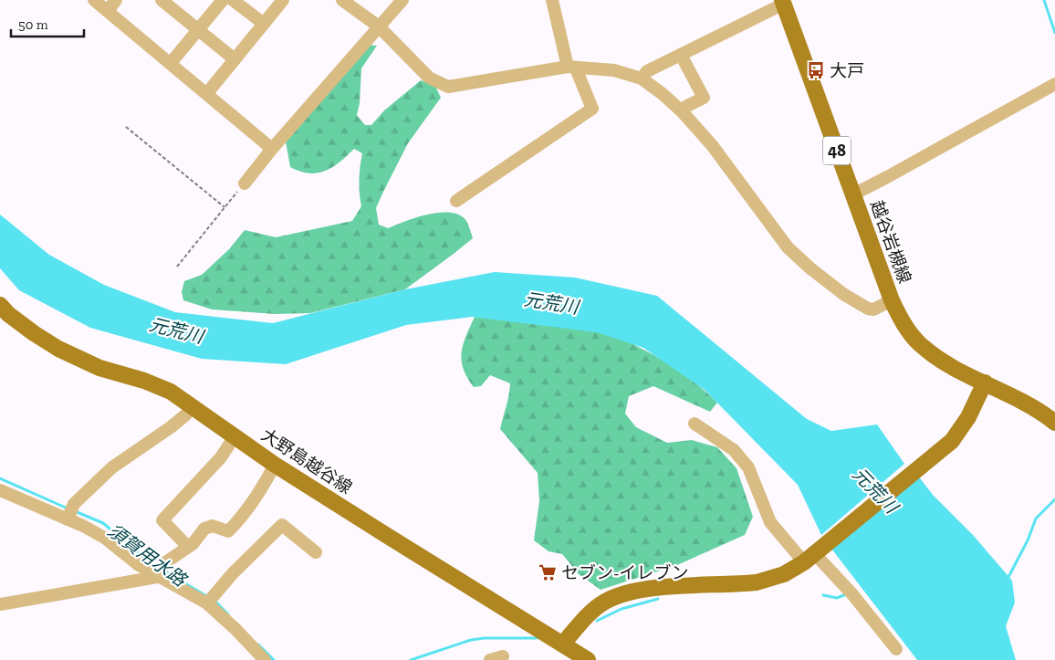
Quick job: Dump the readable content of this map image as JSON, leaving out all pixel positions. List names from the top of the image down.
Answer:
{
  "streets": {
    "main road": ["48", "越谷岩槻線", "大野島越谷線"]
  },
  "water": ["元荒川", "須賀用水路"],
  "places": {
    "bus stop": ["大戸"],
    "supermarket": ["セブン-イレブン"]
  },
  "scale_bar": "50 m"
}
